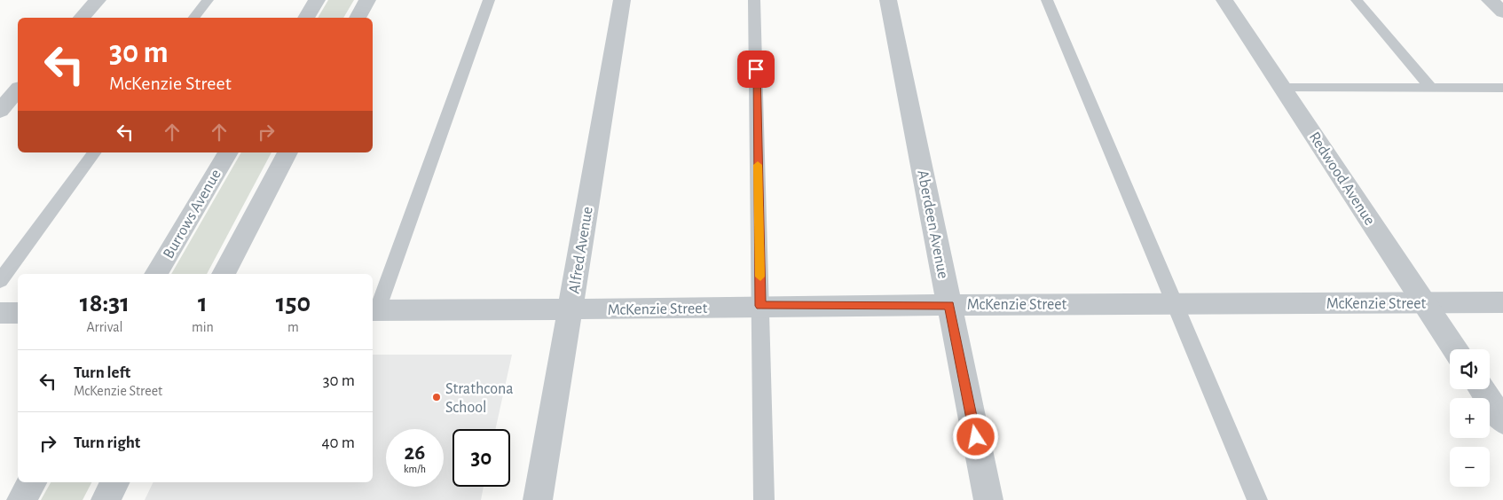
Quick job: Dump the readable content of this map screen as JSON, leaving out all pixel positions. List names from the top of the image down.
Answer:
{
  "streets": {
    "street": [
      "Redwood Avenue",
      "Burrows Avenue",
      "Aberdeen Avenue",
      "Alfred Avenue",
      "McKenzie Street"
    ]
  },
  "crossings": [
    ["Redwood Avenue", "McKenzie Street"],
    ["Aberdeen Avenue", "McKenzie Street"],
    ["Alfred Avenue", "McKenzie Street"]
  ],
  "places": ["Strathcona School"],
  "page": {
    "turn": ["30 m", "McKenzie Street"],
    "eta": [
      "18:31",
      "Arrival",
      "1",
      "min",
      "150",
      "m"
    ],
    "map_buttons": ["+", "−"],
    "list": [
      {
        "name": "Turn left",
        "note": "McKenzie Street",
        "value": "30 m"
      },
      {
        "name": "Turn right",
        "value": "40 m"
      }
    ],
    "speed": "26 km/h",
    "limit": "30"
  }
}
